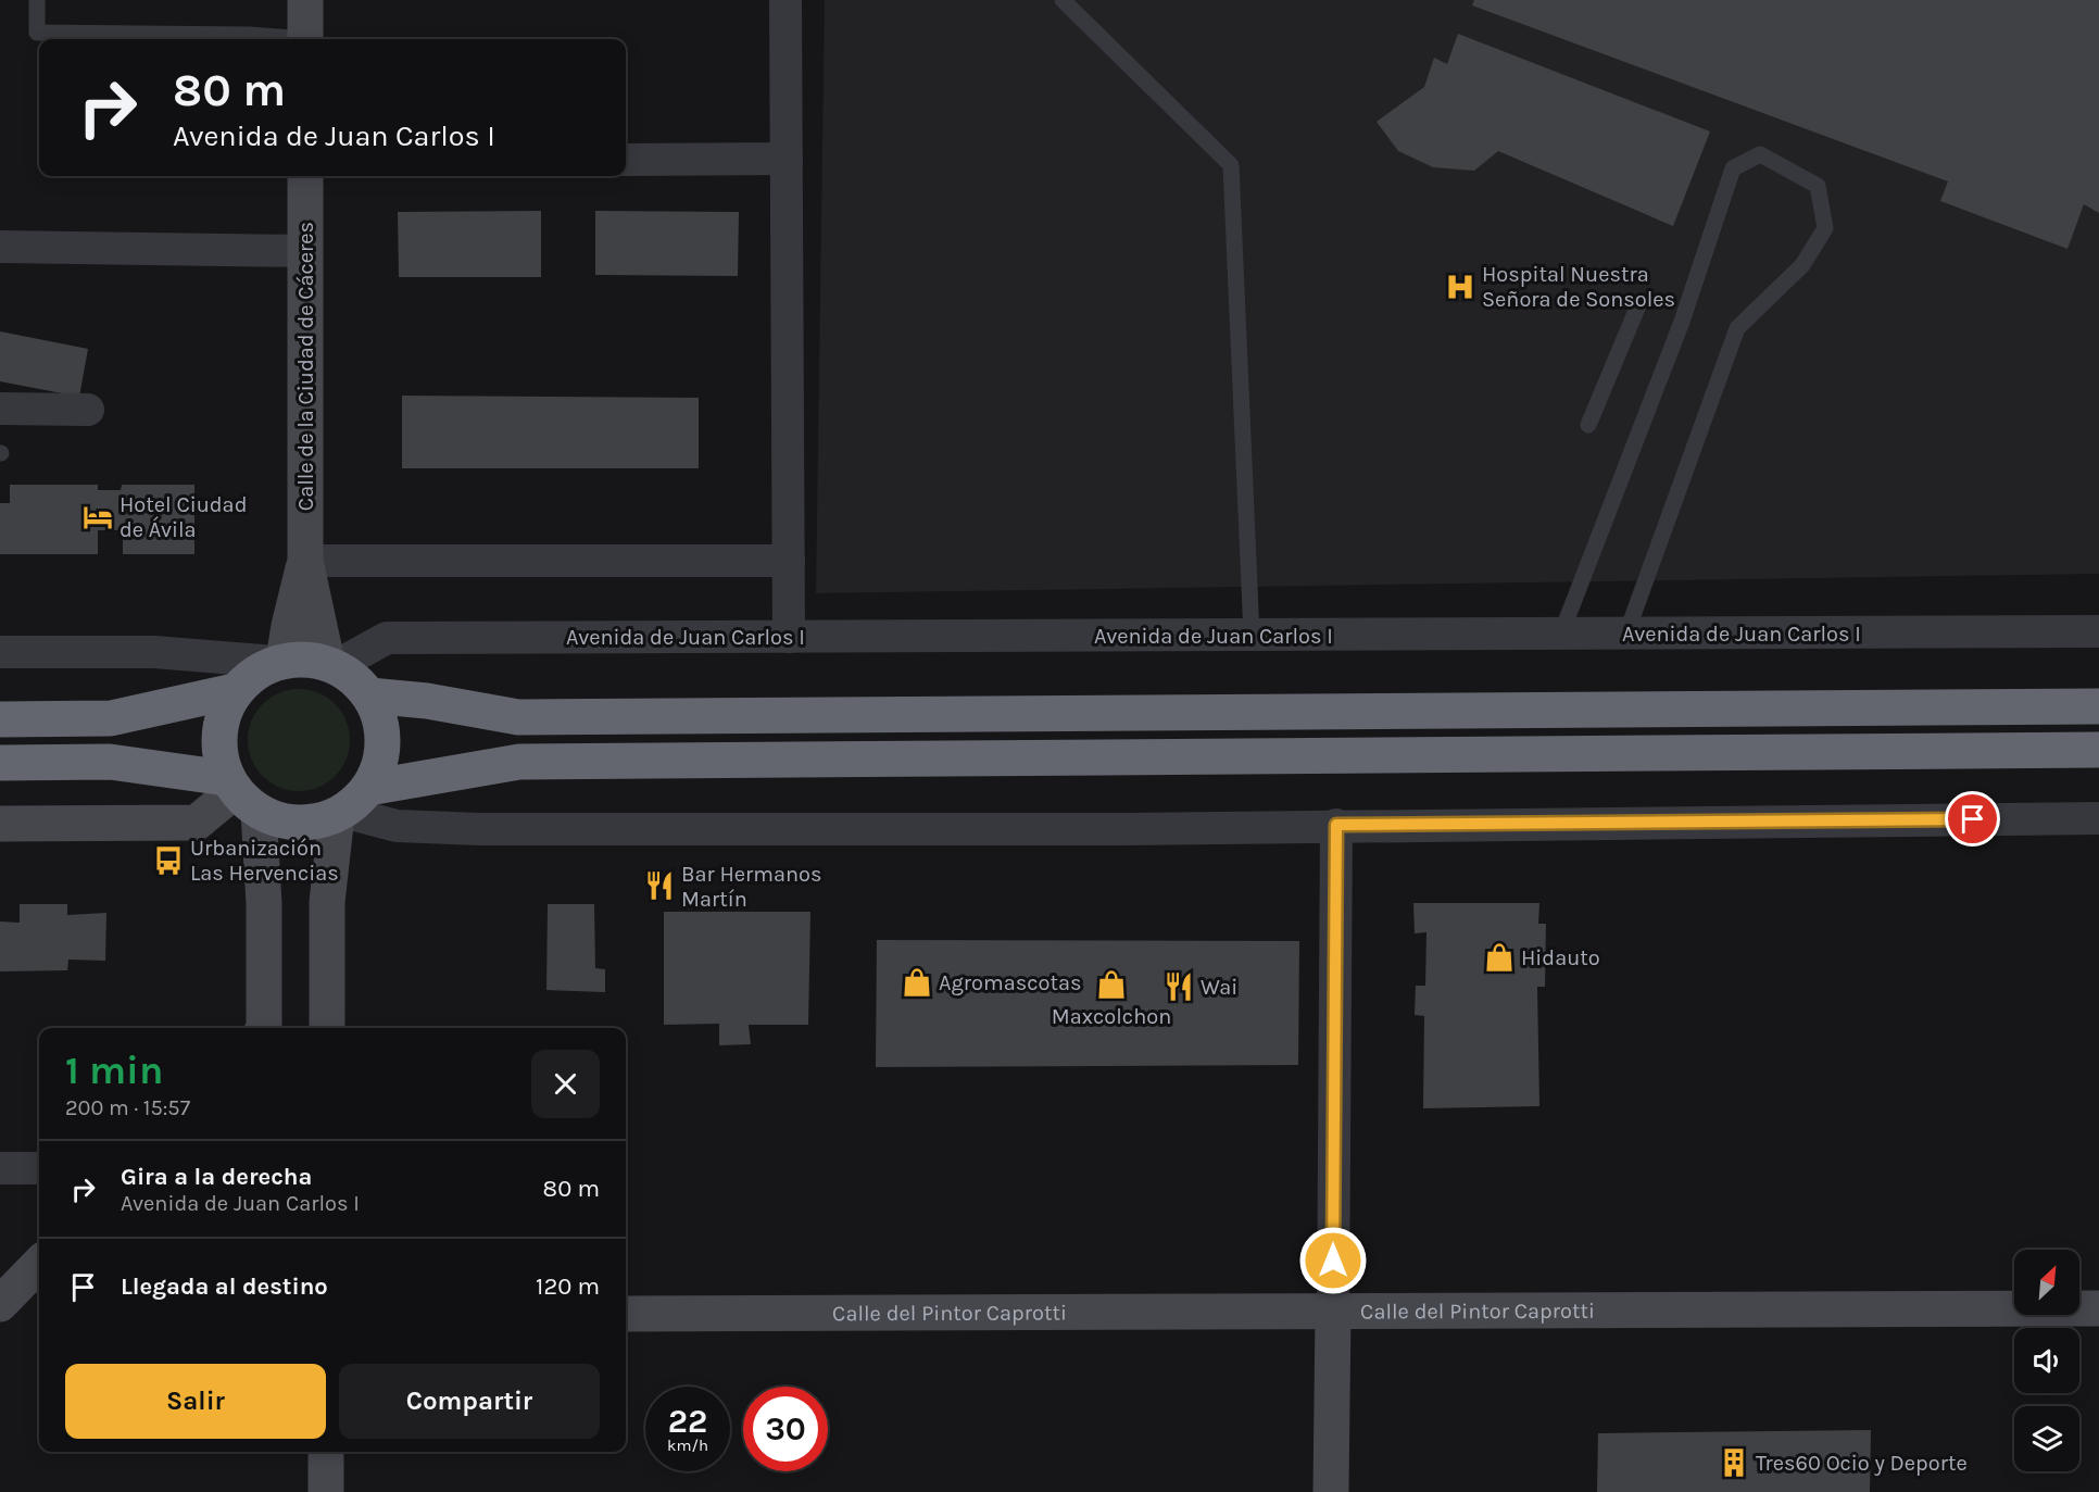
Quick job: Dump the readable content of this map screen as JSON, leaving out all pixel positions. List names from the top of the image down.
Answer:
{
  "streets": {
    "street": ["Calle de la Ciudad de Cáceres", "Avenida de Juan Carlos I", "Calle del Pintor Caprotti"]
  },
  "crossings": [
    ["Calle de la Ciudad de Cáceres", "Avenida de Juan Carlos I"]
  ],
  "places": {
    "hospital": ["Hospital Nuestra Señora de Sonsoles"],
    "hotel": ["Hotel Ciudad de Ávila"],
    "bus stop": ["Urbanización Las Hervencias"],
    "restaurant": ["Bar Hermanos Martín", "Wai"],
    "shop": ["Hidauto", "Agromascotas", "Maxcolchon"],
    "building": ["Tres60 Ocio y Deporte"]
  },
  "north": "top right",
  "page": {
    "turn": ["80 m", "Avenida de Juan Carlos I"],
    "heading": ["1 min", "200 m · 15:57"],
    "list": [
      {
        "name": "Gira a la derecha",
        "note": "Avenida de Juan Carlos I",
        "value": "80 m"
      },
      {
        "name": "Llegada al destino",
        "value": "120 m"
      }
    ],
    "buttons": ["Salir", "Compartir"],
    "speed": "22 km/h",
    "limit": "30"
  }
}
